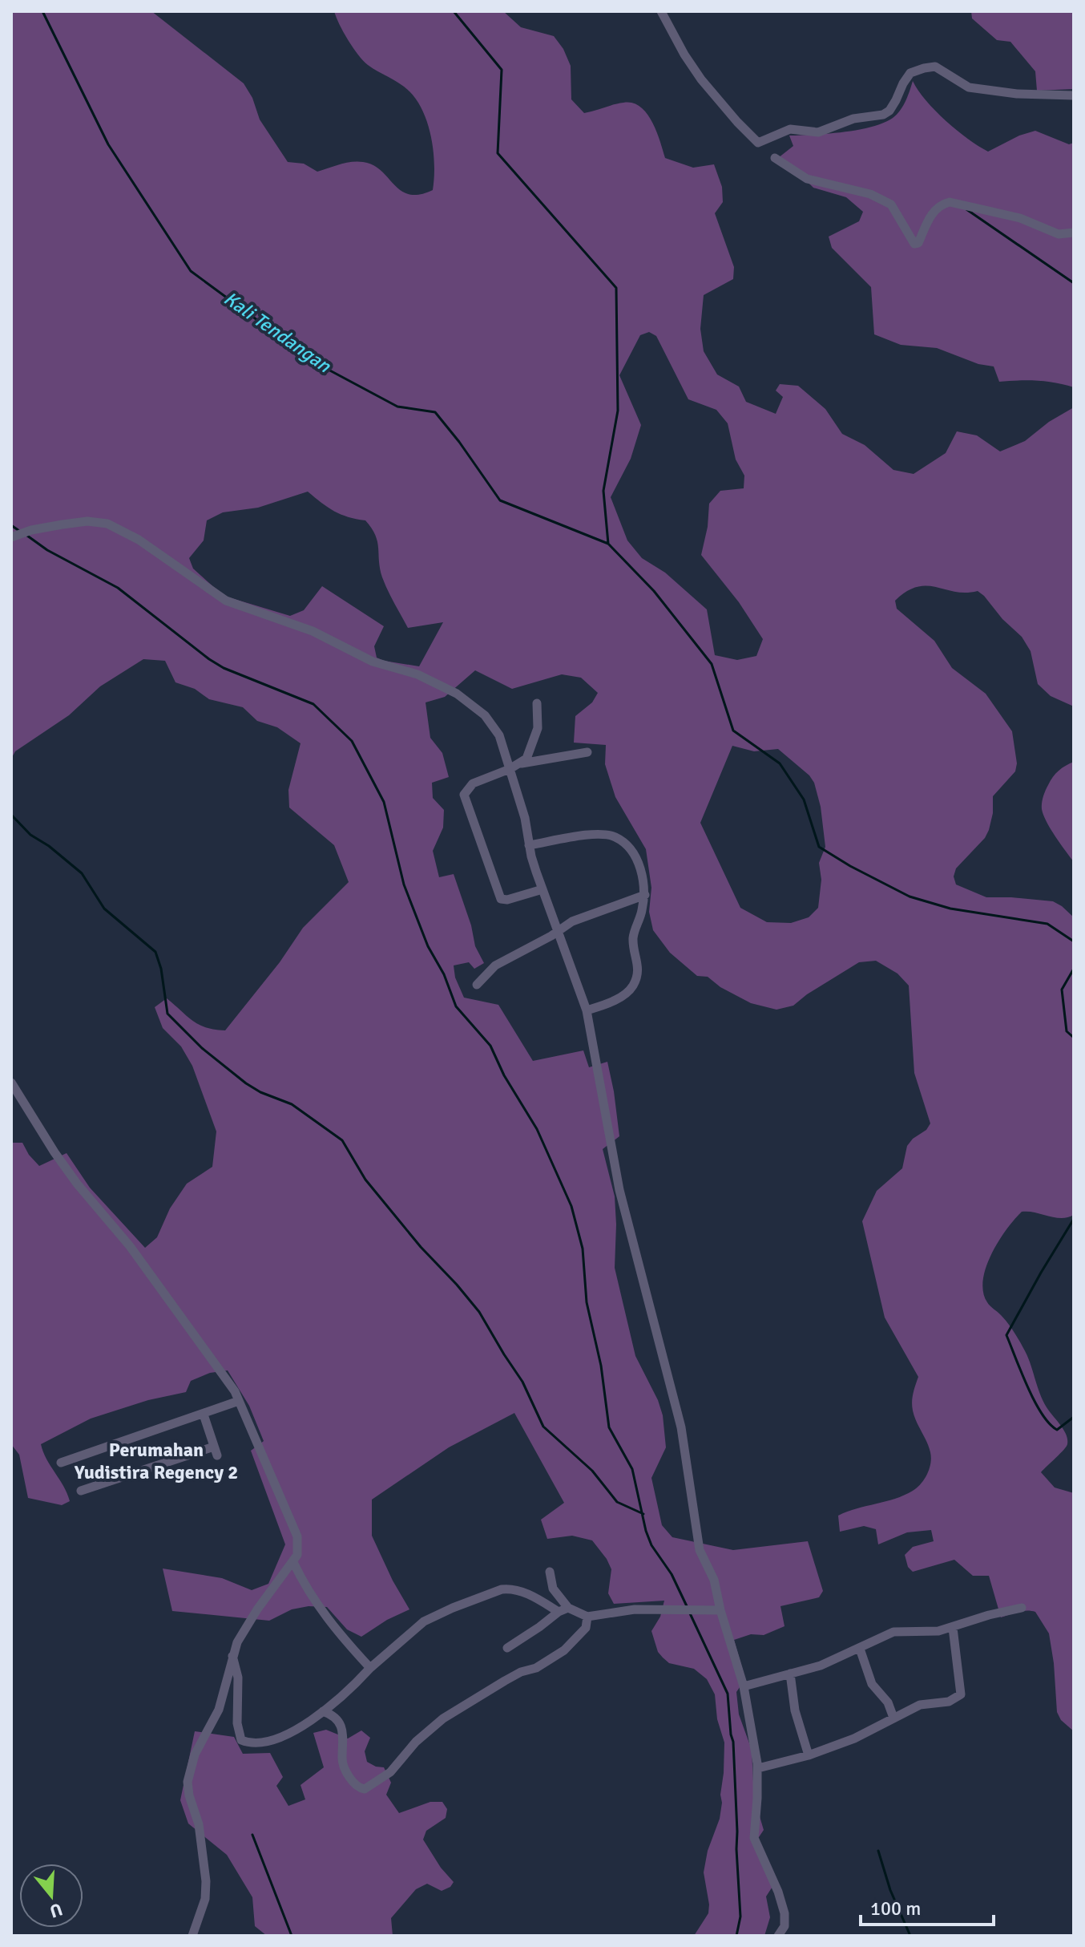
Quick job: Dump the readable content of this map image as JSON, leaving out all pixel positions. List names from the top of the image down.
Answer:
{
  "districts": ["Perumahan Yudistira Regency 2"],
  "water": ["Kali Tendangan"],
  "scale_bar": "100 m",
  "north": "bottom"
}
